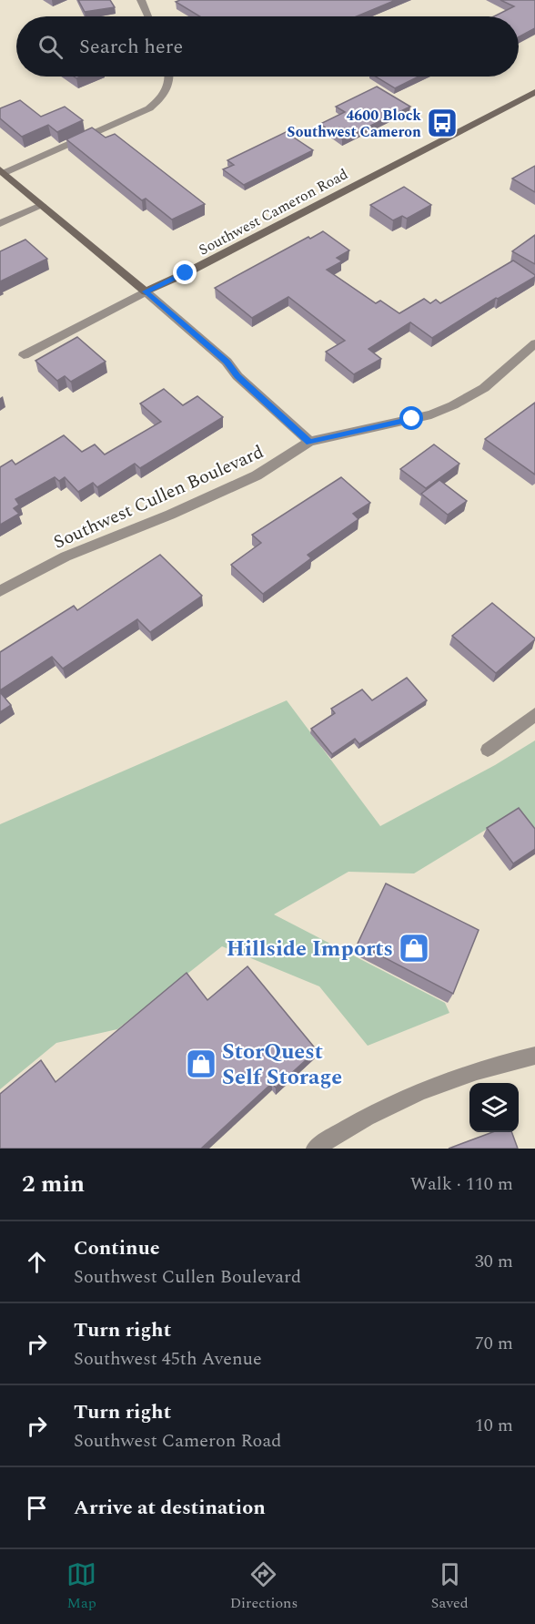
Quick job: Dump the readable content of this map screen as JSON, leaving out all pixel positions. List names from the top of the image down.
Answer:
{
  "streets": {
    "street": ["Southwest Cameron Road", "Southwest Cullen Boulevard"]
  },
  "places": {
    "bus stop": ["4600 Block Southwest Cameron"],
    "shop": ["Hillside Imports", "StorQuest Self Storage"]
  },
  "page": {
    "search": "Search here",
    "heading": ["2 min", "Walk · 110 m"],
    "list": [
      ["Continue", "Southwest Cullen Boulevard", "30 m"],
      ["Turn right", "Southwest 45th Avenue", "70 m"],
      ["Turn right", "Southwest Cameron Road", "10 m"],
      "Arrive at destination"
    ],
    "nav": ["Map", "Directions", "Saved"]
  }
}
